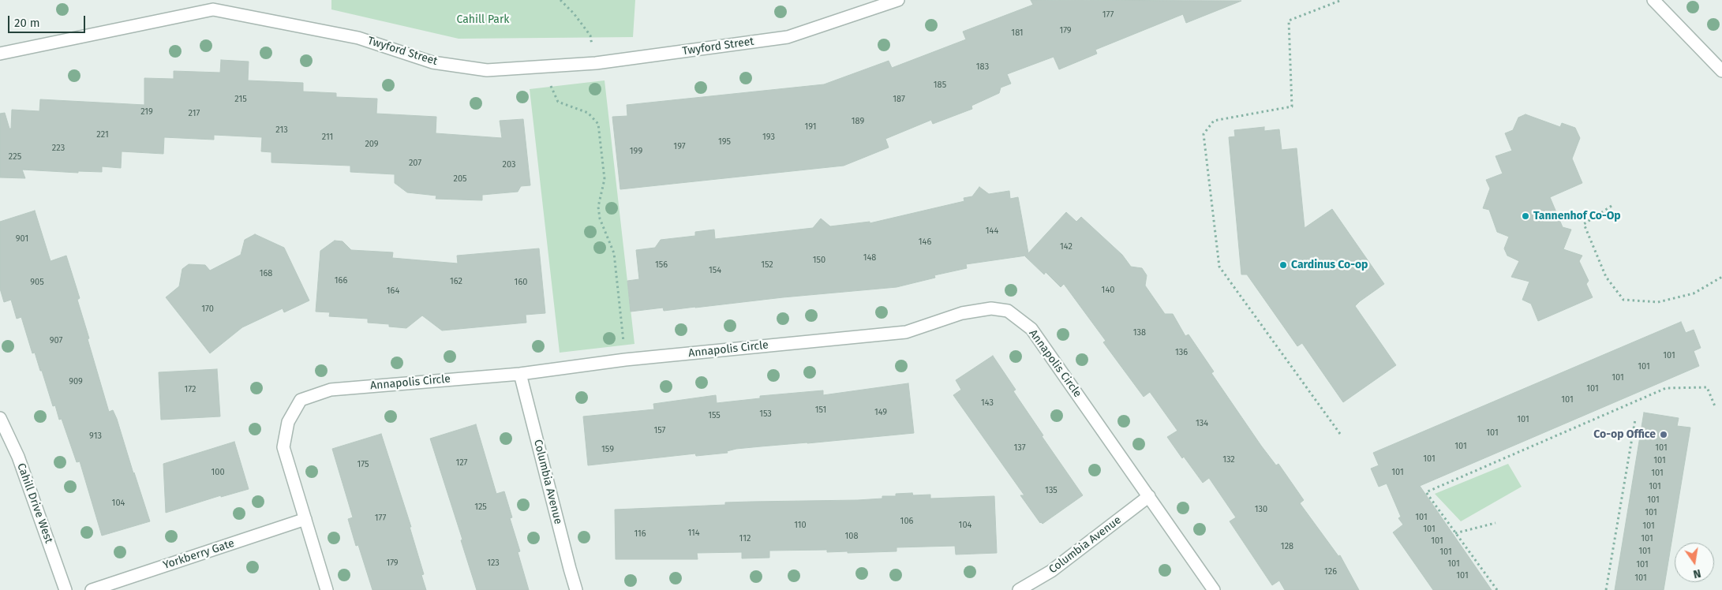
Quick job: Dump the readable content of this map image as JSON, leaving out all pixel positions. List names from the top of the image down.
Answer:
{
  "streets": {
    "street": [
      "Twyford Street",
      "Annapolis Circle",
      "Columbia Avenue",
      "Cahill Drive West",
      "Yorkberry Gate"
    ]
  },
  "crossings": [
    ["Annapolis Circle", "Columbia Avenue"],
    ["Annapolis Circle", "Yorkberry Gate"]
  ],
  "parks": ["Cahill Park"],
  "places": ["Tannenhof Co-Op", "Cardinus Co-op", "Co-op Office"],
  "house_numbers": [
    "177",
    "179",
    "181",
    "183",
    "185",
    "215",
    "187",
    "219",
    "217",
    "189",
    "191",
    "213",
    "221",
    "211",
    "193",
    "195",
    "209",
    "197",
    "223",
    "199",
    "225",
    "207",
    "203",
    "205",
    "144",
    "901",
    "146",
    "142",
    "148",
    "150",
    "156",
    "152",
    "154",
    "168",
    "166",
    "162",
    "905",
    "160",
    "140",
    "164",
    "170",
    "138",
    "907",
    "136",
    "101",
    "101",
    "101",
    "909",
    "101",
    "172",
    "101",
    "143",
    "151",
    "149",
    "153",
    "155",
    "101",
    "134",
    "157",
    "101",
    "913",
    "101",
    "137",
    "101",
    "159",
    "101",
    "132",
    "101",
    "127",
    "175",
    "100",
    "101",
    "101",
    "101",
    "135",
    "101",
    "104",
    "125",
    "130",
    "101",
    "101",
    "177",
    "106",
    "110",
    "104",
    "101",
    "101",
    "114",
    "116",
    "108",
    "112",
    "101",
    "101",
    "128",
    "101",
    "101",
    "179",
    "123",
    "101",
    "101",
    "126",
    "101",
    "101"
  ],
  "scale_bar": "20 m",
  "north": "bottom"
}
